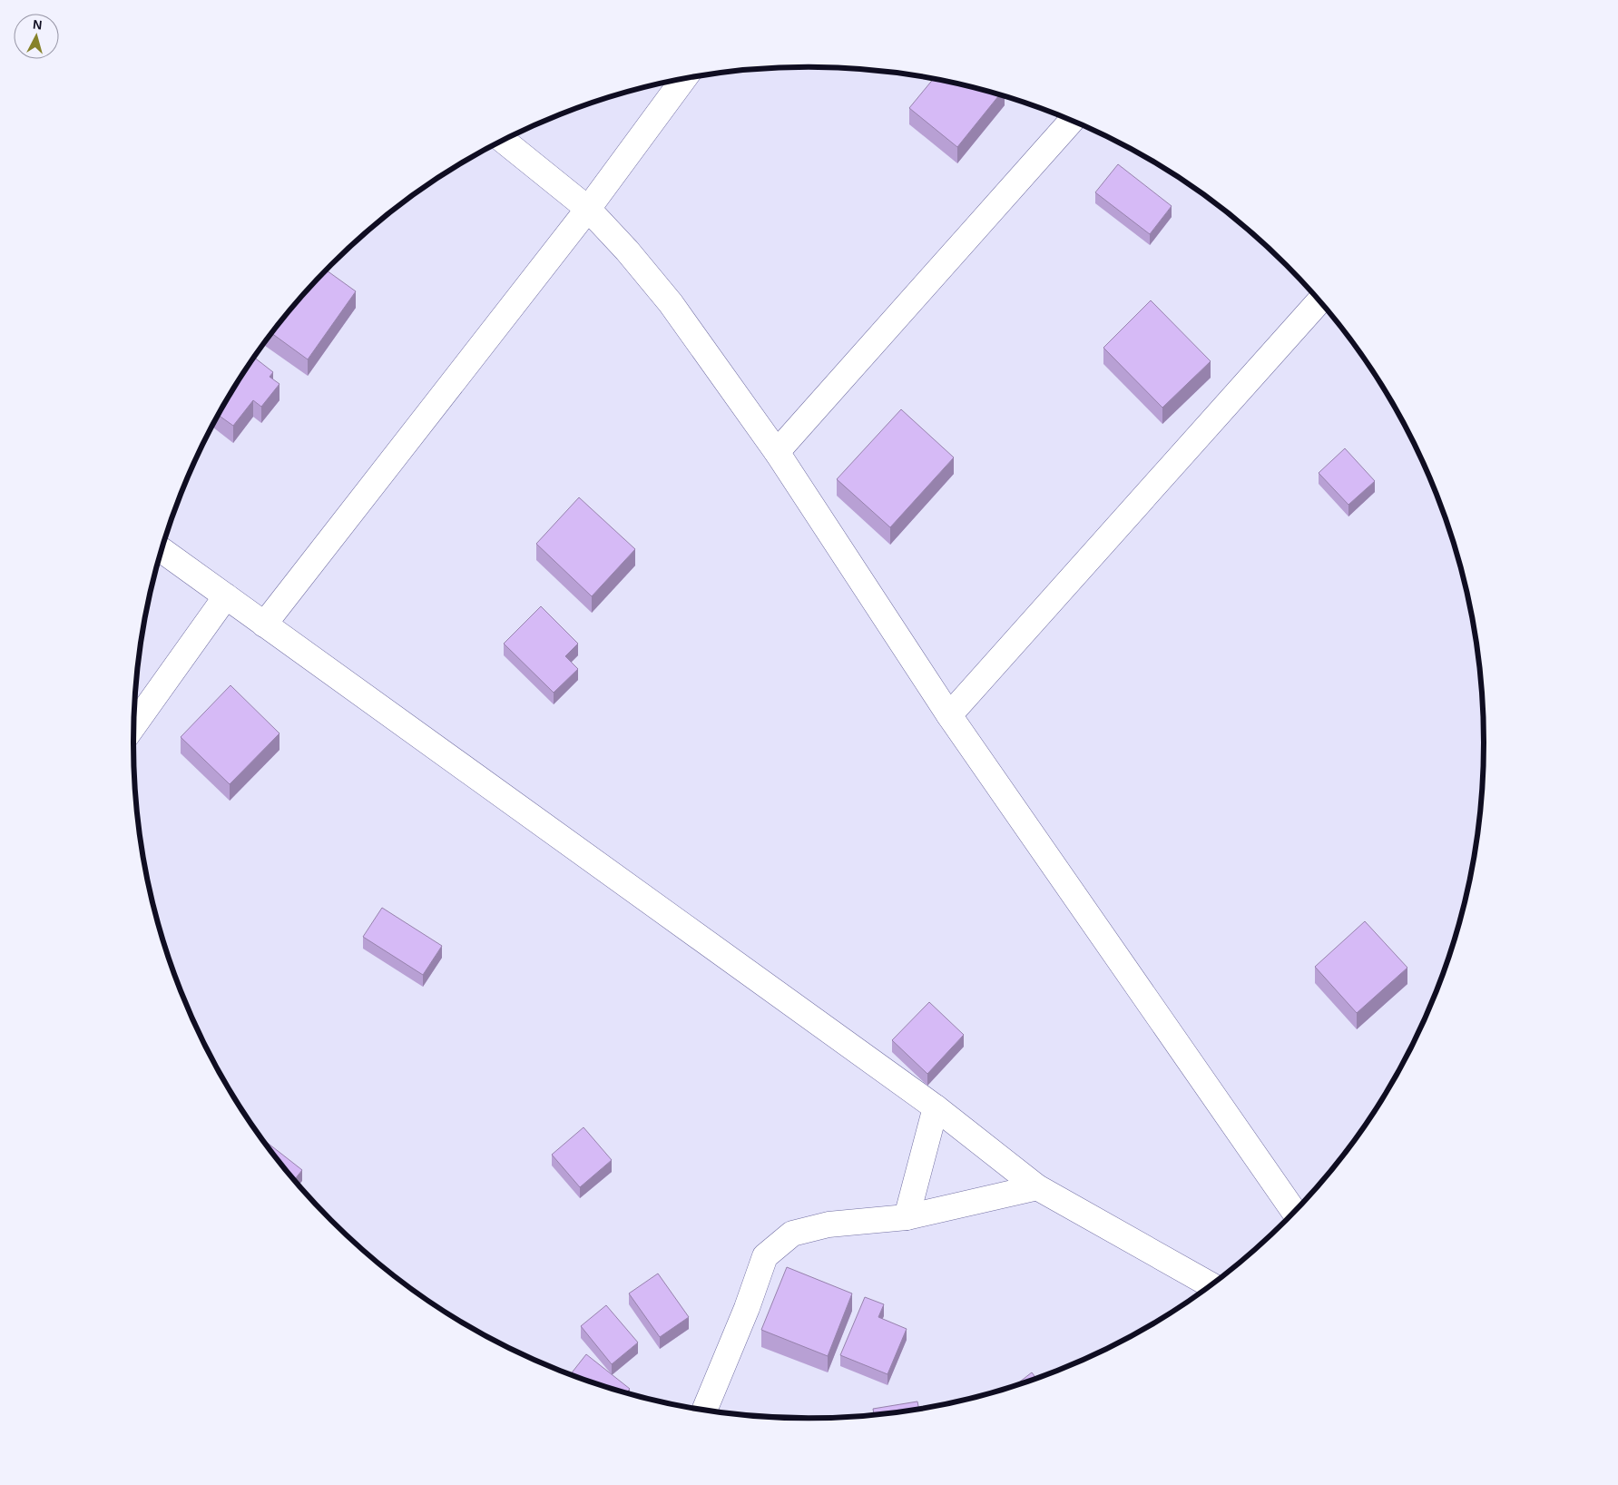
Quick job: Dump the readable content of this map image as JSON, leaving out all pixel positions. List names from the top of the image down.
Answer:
{
  "north": "top"
}
